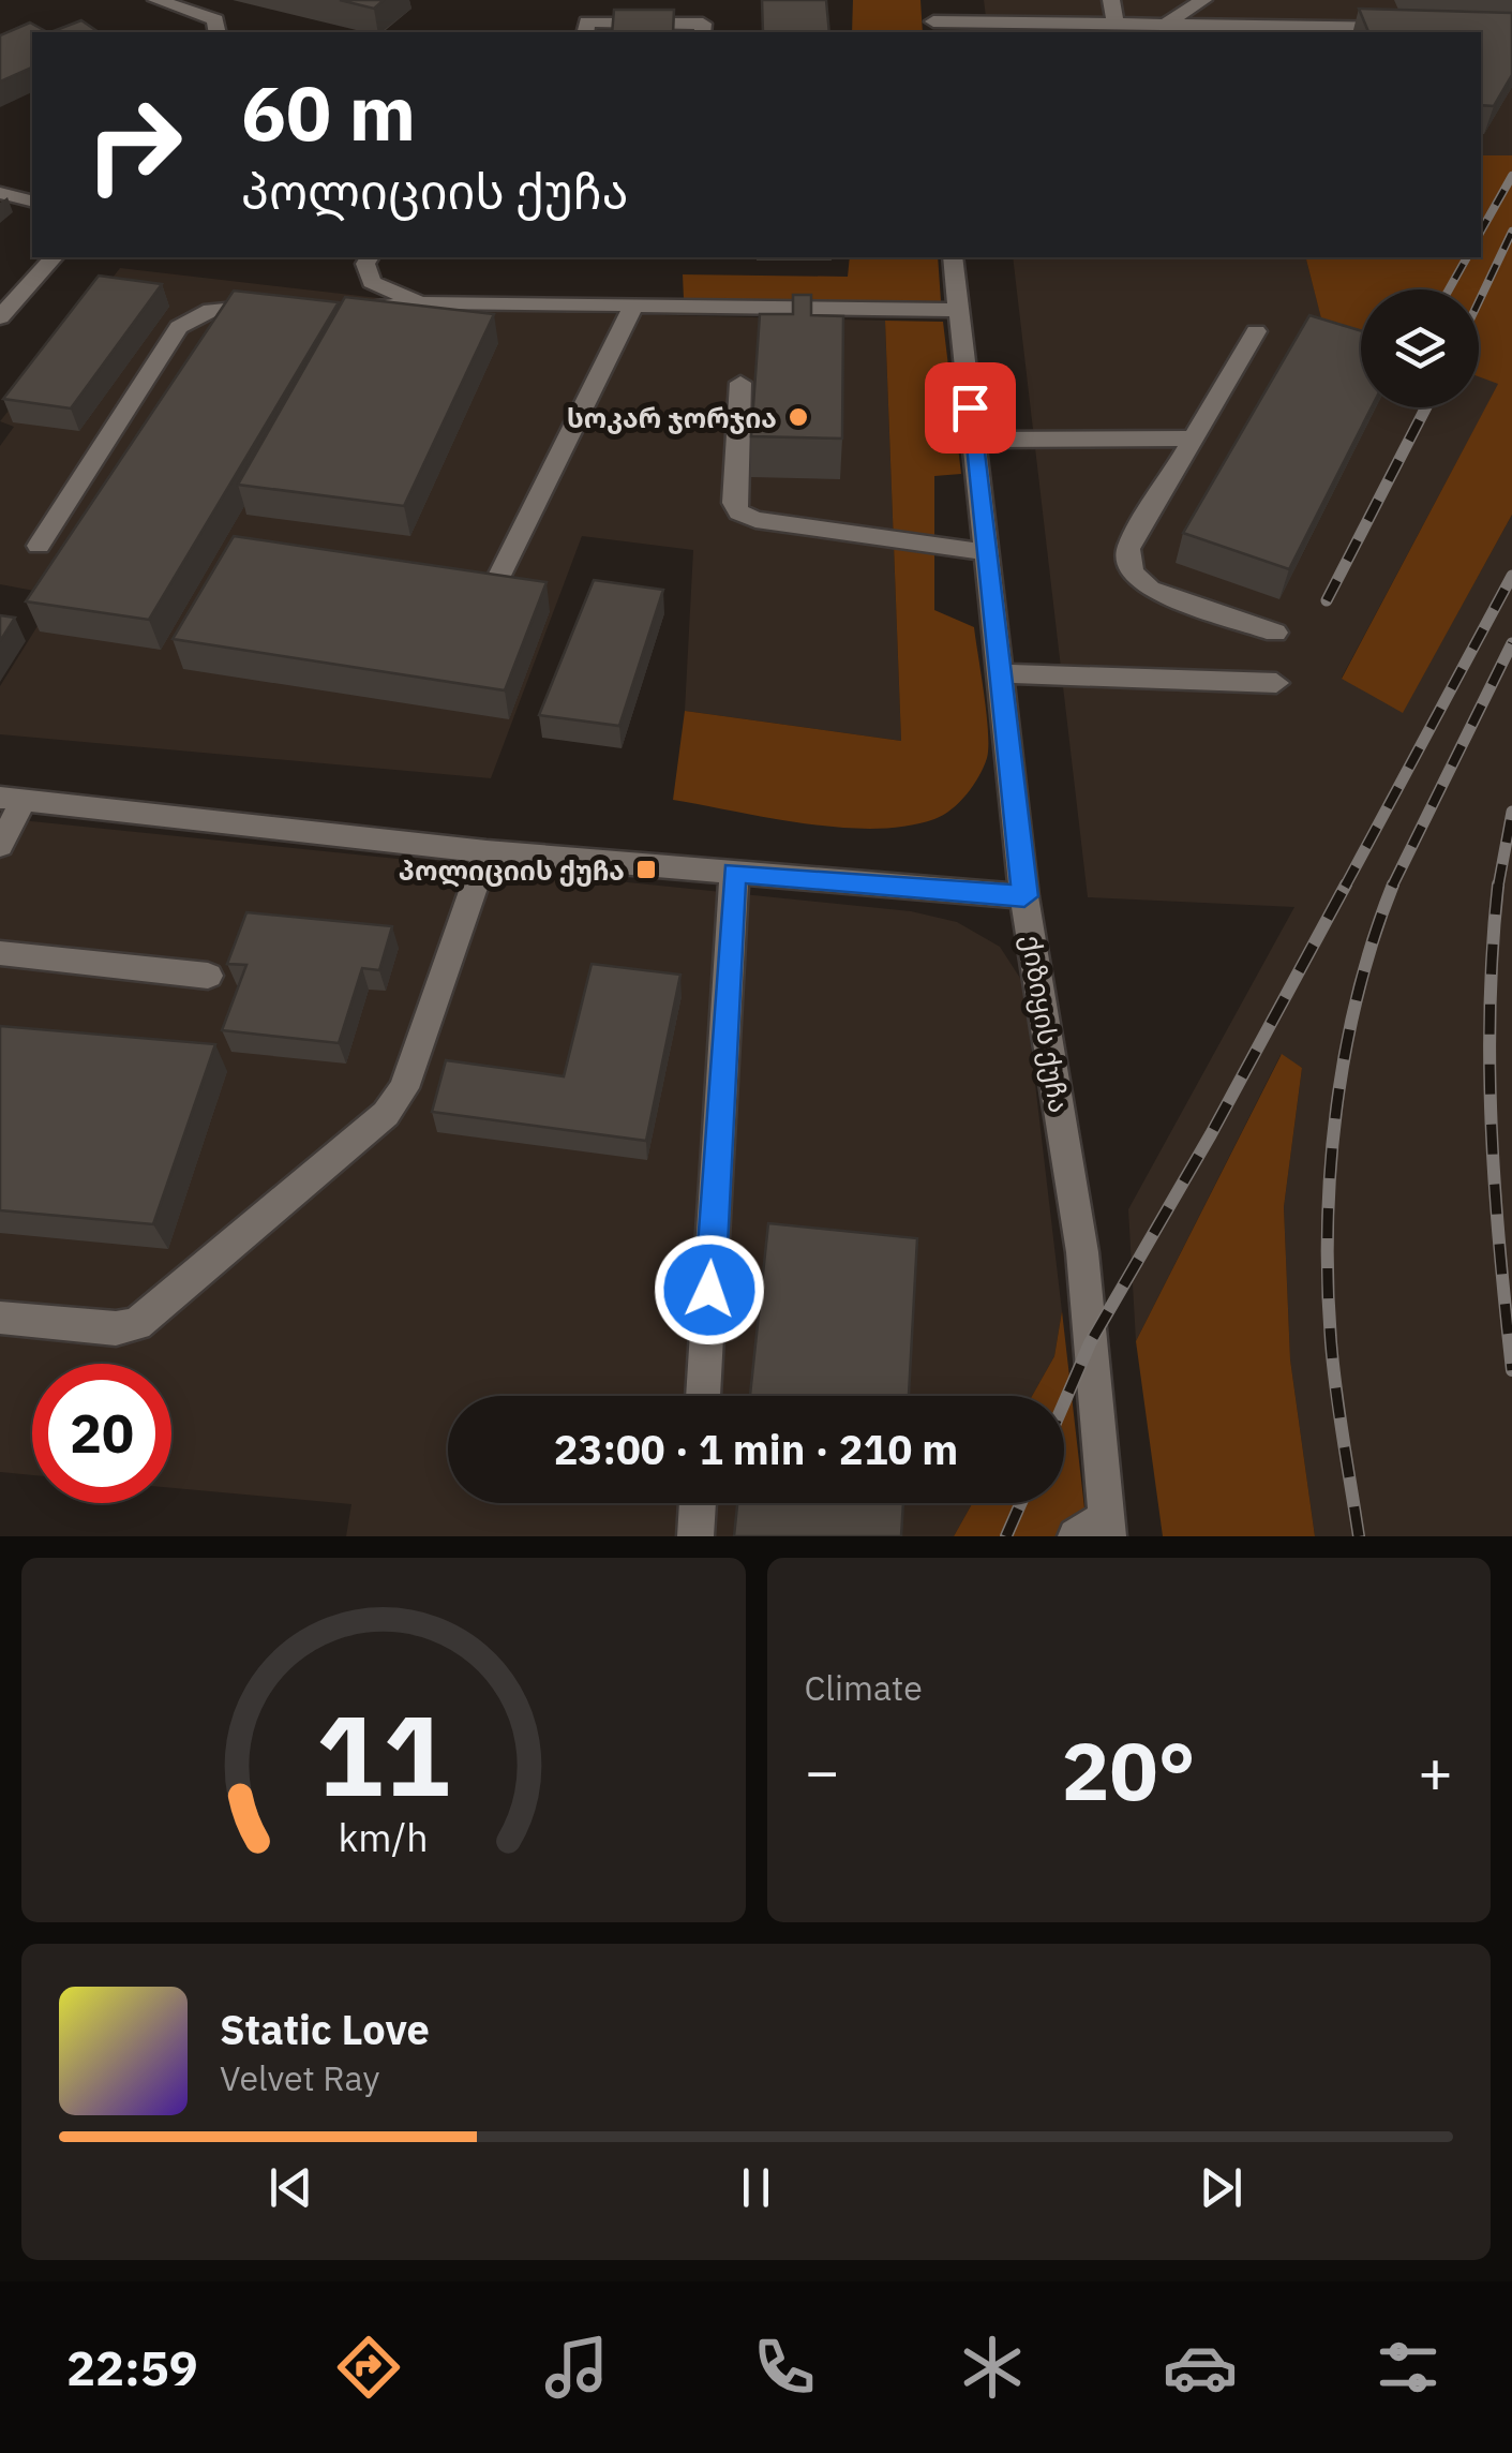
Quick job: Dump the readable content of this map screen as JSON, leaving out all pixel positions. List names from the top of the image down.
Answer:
{
  "streets": {
    "street": ["ქიზიყის ქუჩა"]
  },
  "places": {
    "other": ["სოკარ ჯორჯია"],
    "transit": ["პოლიციის ქუჩა"]
  },
  "page": {
    "turn": ["60 m", "პოლიციის ქუჩა"],
    "limit": "20",
    "trip": "23:00 · 1 min · 210 m",
    "tile": "Climate",
    "heat": ["−", "20°", "+"],
    "song": ["Static Love", "Velvet Ray"],
    "tabs": "22:59",
    "gauge": ["11", "km/h"]
  }
}
